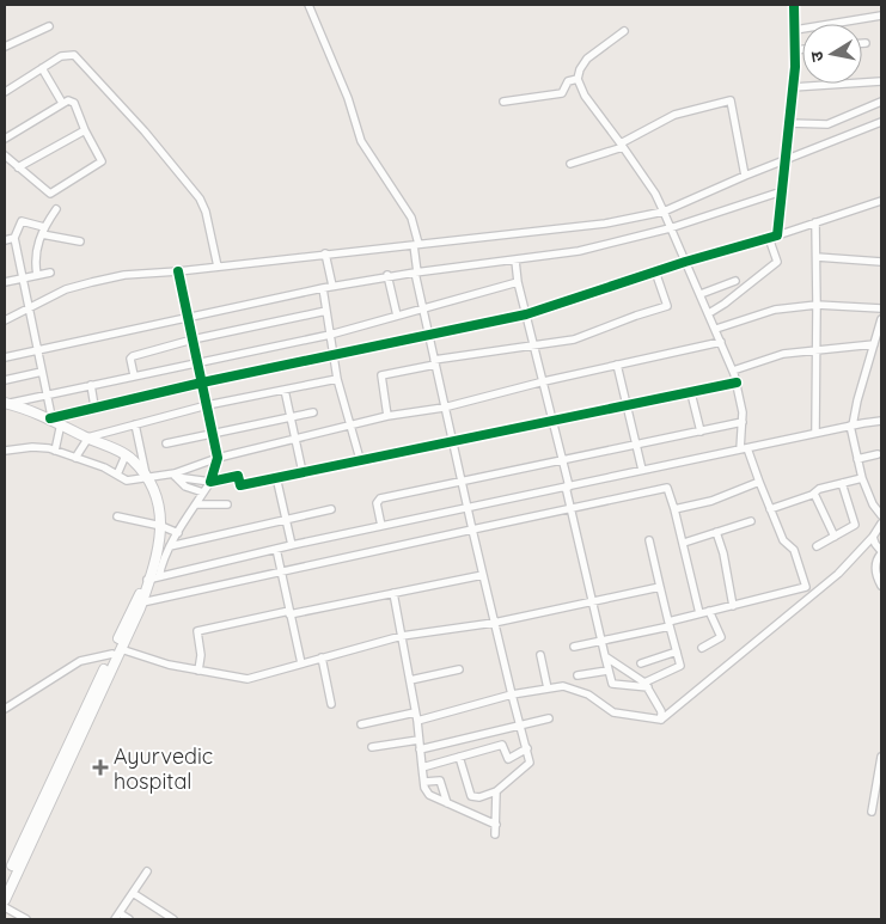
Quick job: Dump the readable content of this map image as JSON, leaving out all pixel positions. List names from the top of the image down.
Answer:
{
  "places": {
    "health": ["Ayurvedic hospital"]
  },
  "north": "left"
}
